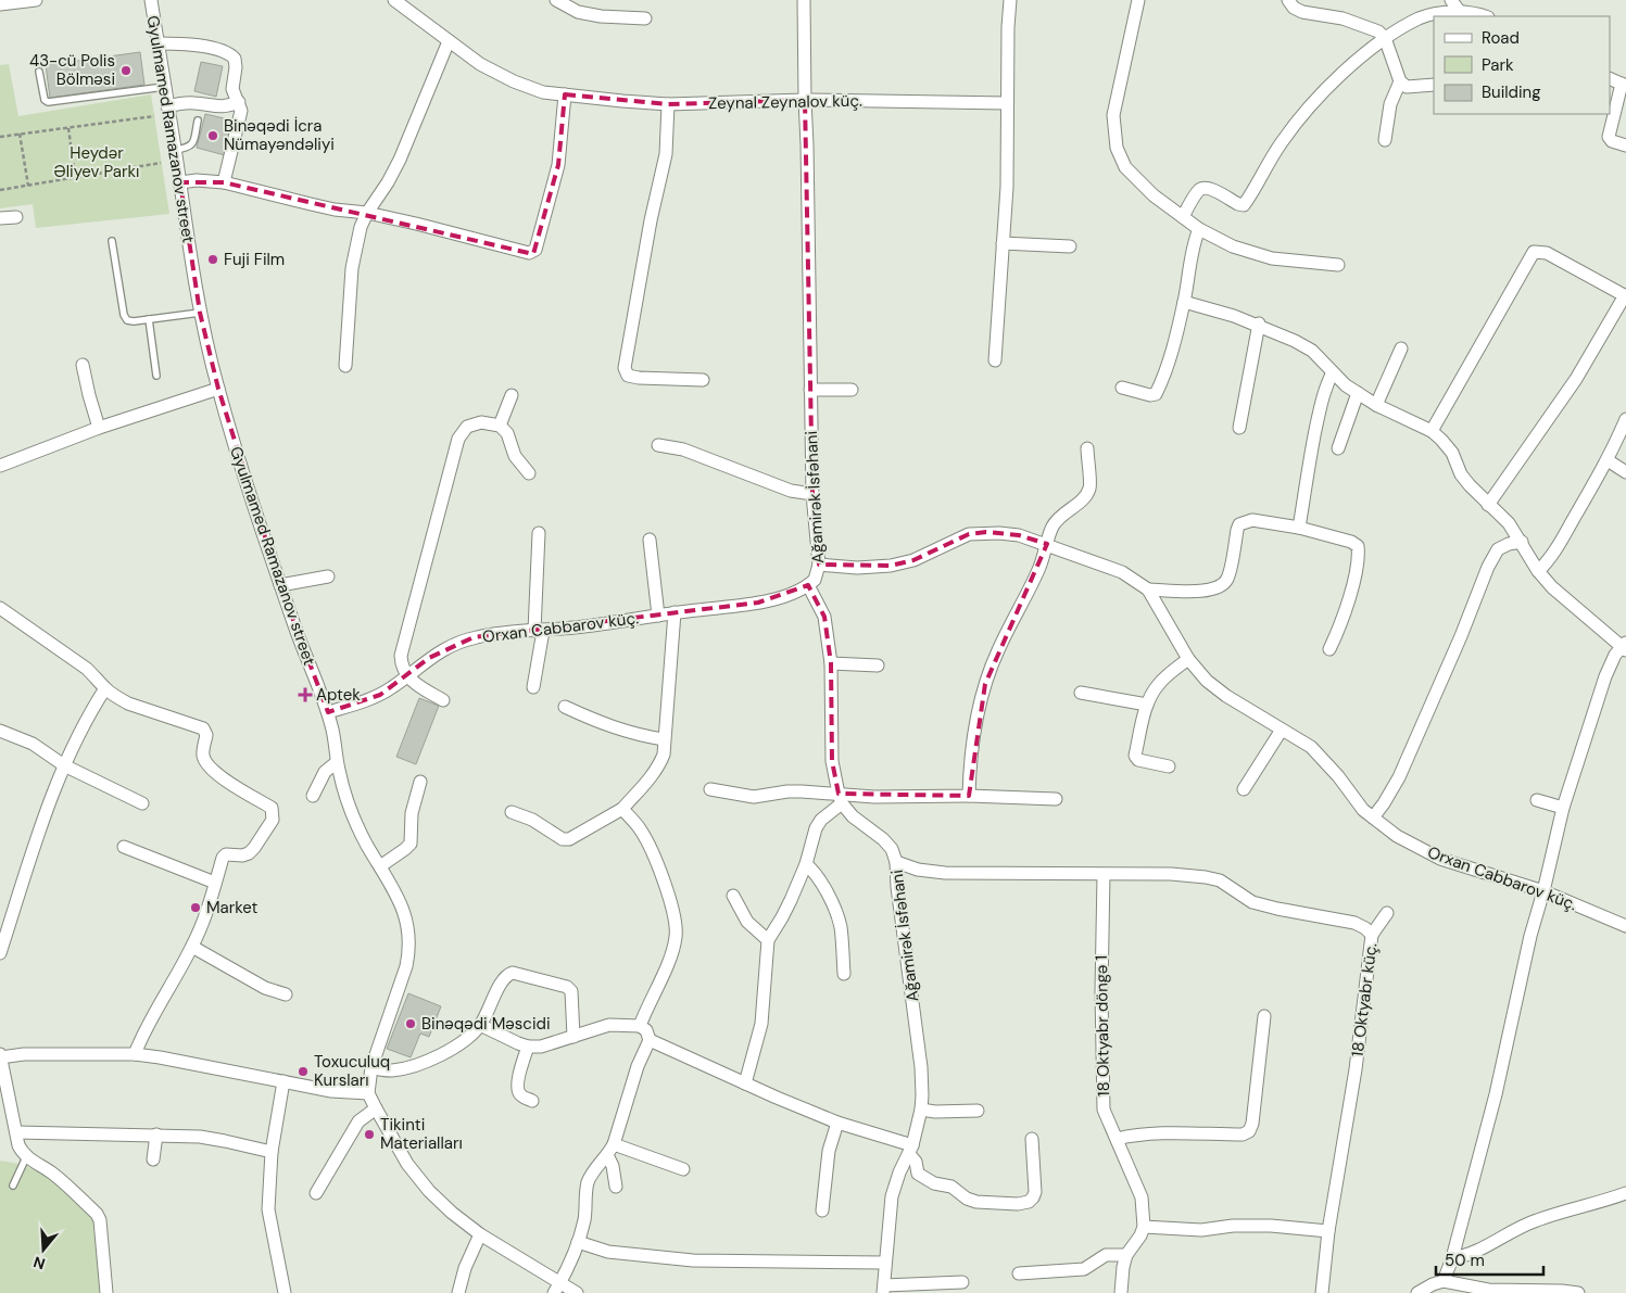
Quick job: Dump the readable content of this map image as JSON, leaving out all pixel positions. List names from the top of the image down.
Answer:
{
  "streets": {
    "street": [
      "Zeynal Zeynalov küç.",
      "Gyulmamed Ramazanov street",
      "Ağamirək İsfəhani",
      "Orxan Cabbarov küç.",
      "18 Oktyabr küç.",
      "18 Oktyabr döngə 1"
    ]
  },
  "crossings": [
    ["Zeynal Zeynalov küç.", "Ağamirək İsfəhani"],
    ["Gyulmamed Ramazanov street", "Orxan Cabbarov küç."],
    ["Ağamirək İsfəhani", "Orxan Cabbarov küç."],
    ["Ağamirək İsfəhani", "18 Oktyabr küç."],
    ["18 Oktyabr küç.", "18 Oktyabr döngə 1"]
  ],
  "parks": ["Heydər Əliyev Parkı"],
  "places": {
    "other": [
      "43-cü Polis Bölməsi",
      "Binəqədi İcra Nümayəndəliyi",
      "Fuji Film",
      "Market",
      "Binəqədi Məscidi",
      "Toxuculuq Kursları",
      "Tikinti Materialları"
    ],
    "health": ["Aptek"]
  },
  "legend": ["Road", "Park", "Building"],
  "scale_bar": "50 m",
  "north": "bottom"
}
